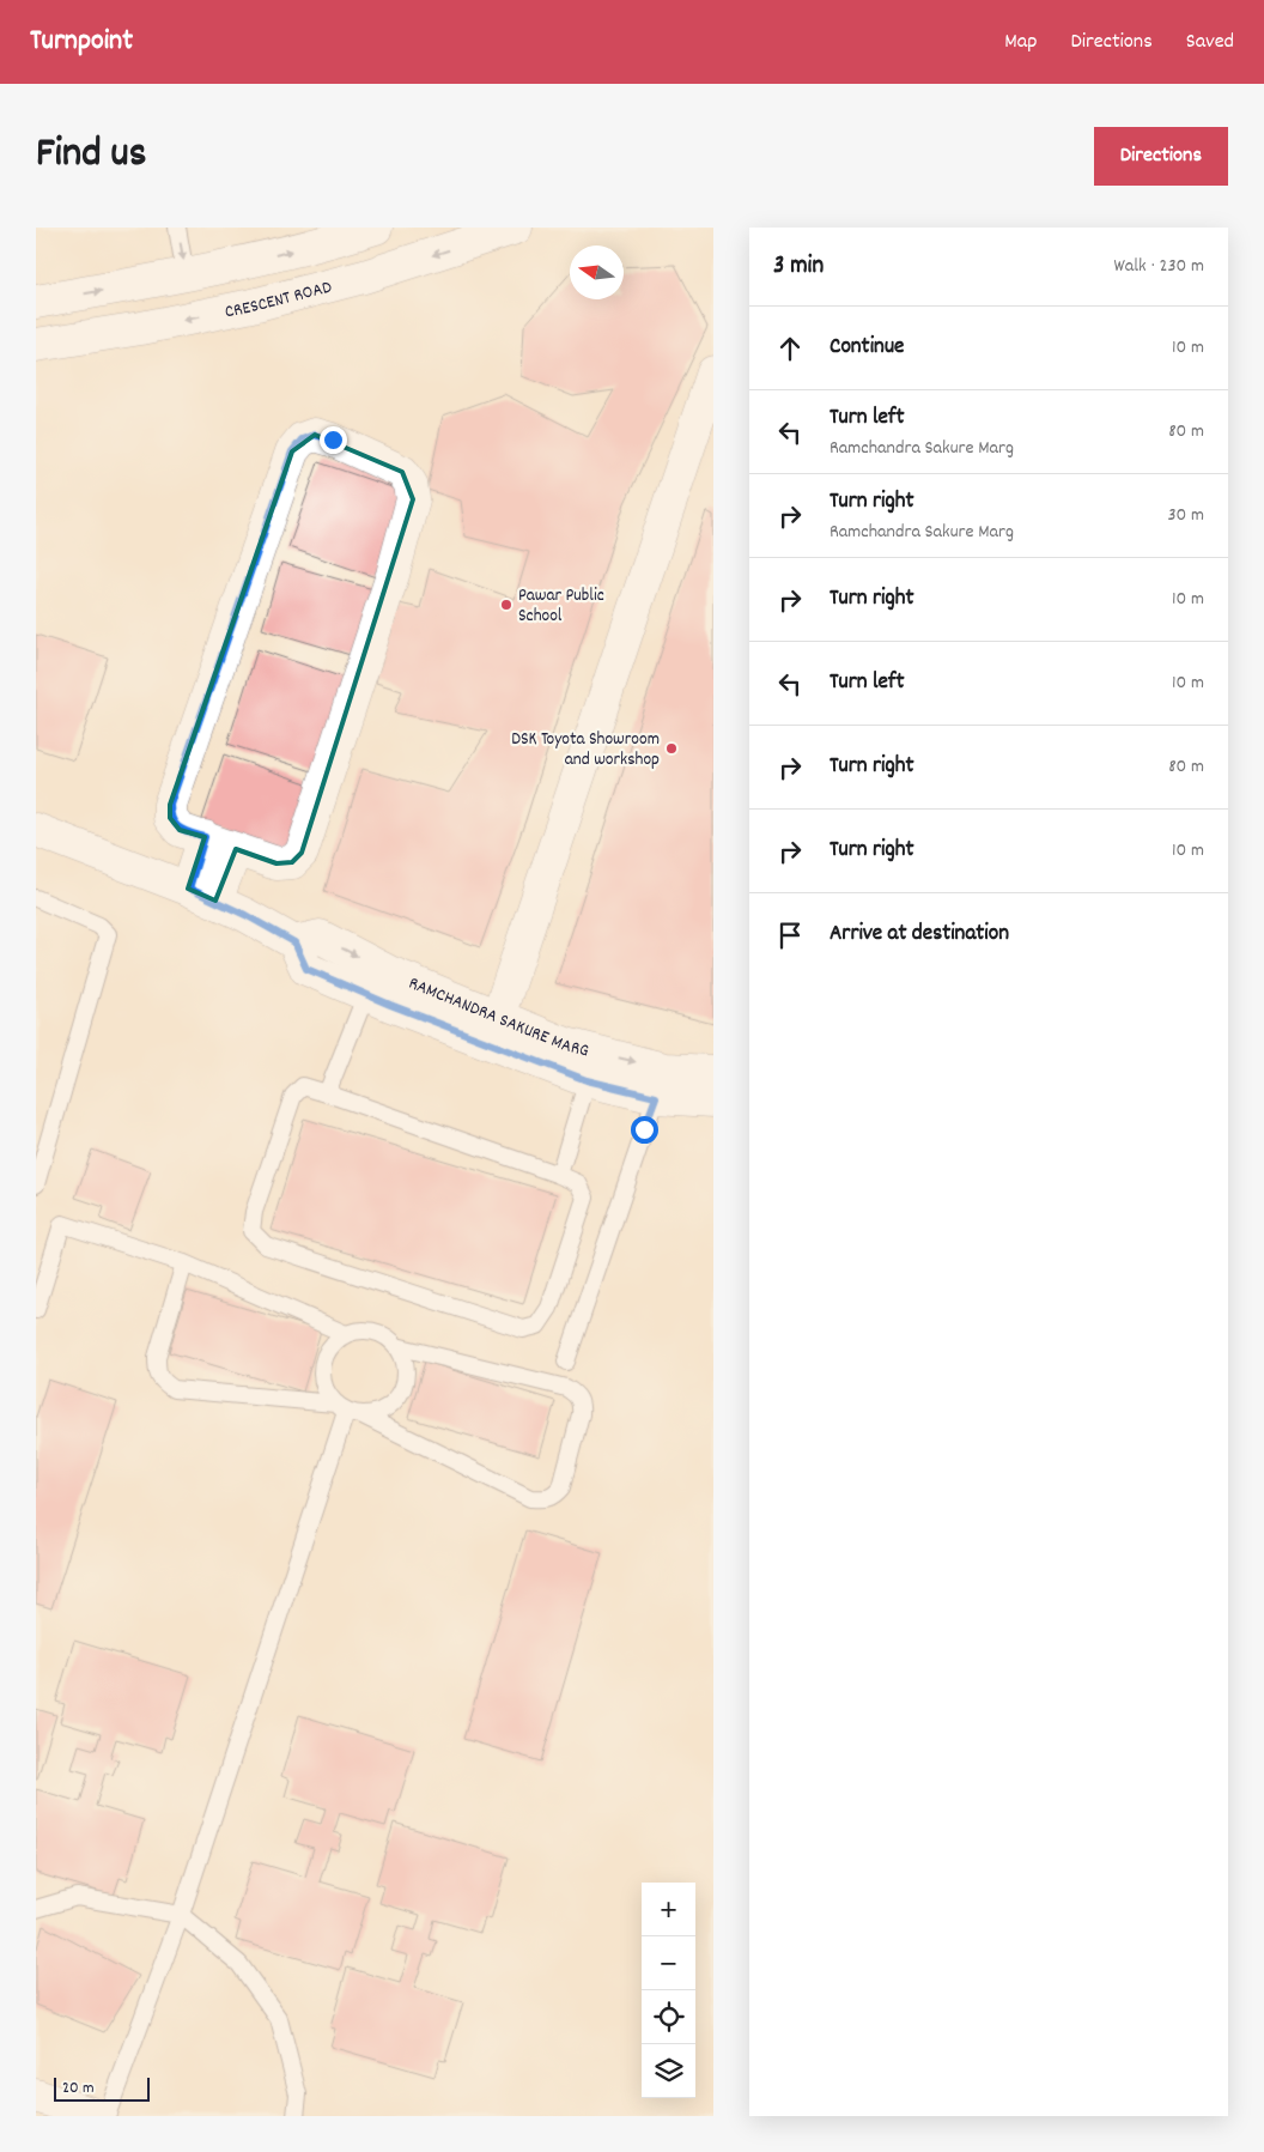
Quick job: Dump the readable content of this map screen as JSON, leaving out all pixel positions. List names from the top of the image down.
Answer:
{
  "streets": {
    "street": ["CRESCENT ROAD", "RAMCHANDRA SAKURE MARG"]
  },
  "places": ["Pawar Public School", "DSK Toyota Showroom and workshop"],
  "scale_bar": "20 m",
  "north": "left",
  "page": {
    "header": "Turnpoint",
    "nav": ["Map", "Directions", "Saved"],
    "title": "Find us",
    "buttons": "Directions",
    "heading": ["3 min", "Walk · 230 m"],
    "list": [
      ["Continue", "10 m"],
      ["Turn left", "Ramchandra Sakure Marg", "80 m"],
      ["Turn right", "Ramchandra Sakure Marg", "30 m"],
      ["Turn right", "10 m"],
      ["Turn left", "10 m"],
      ["Turn right", "80 m"],
      ["Turn right", "10 m"],
      "Arrive at destination"
    ],
    "map_buttons": ["+", "−"],
    "scale": "20 m"
  }
}
